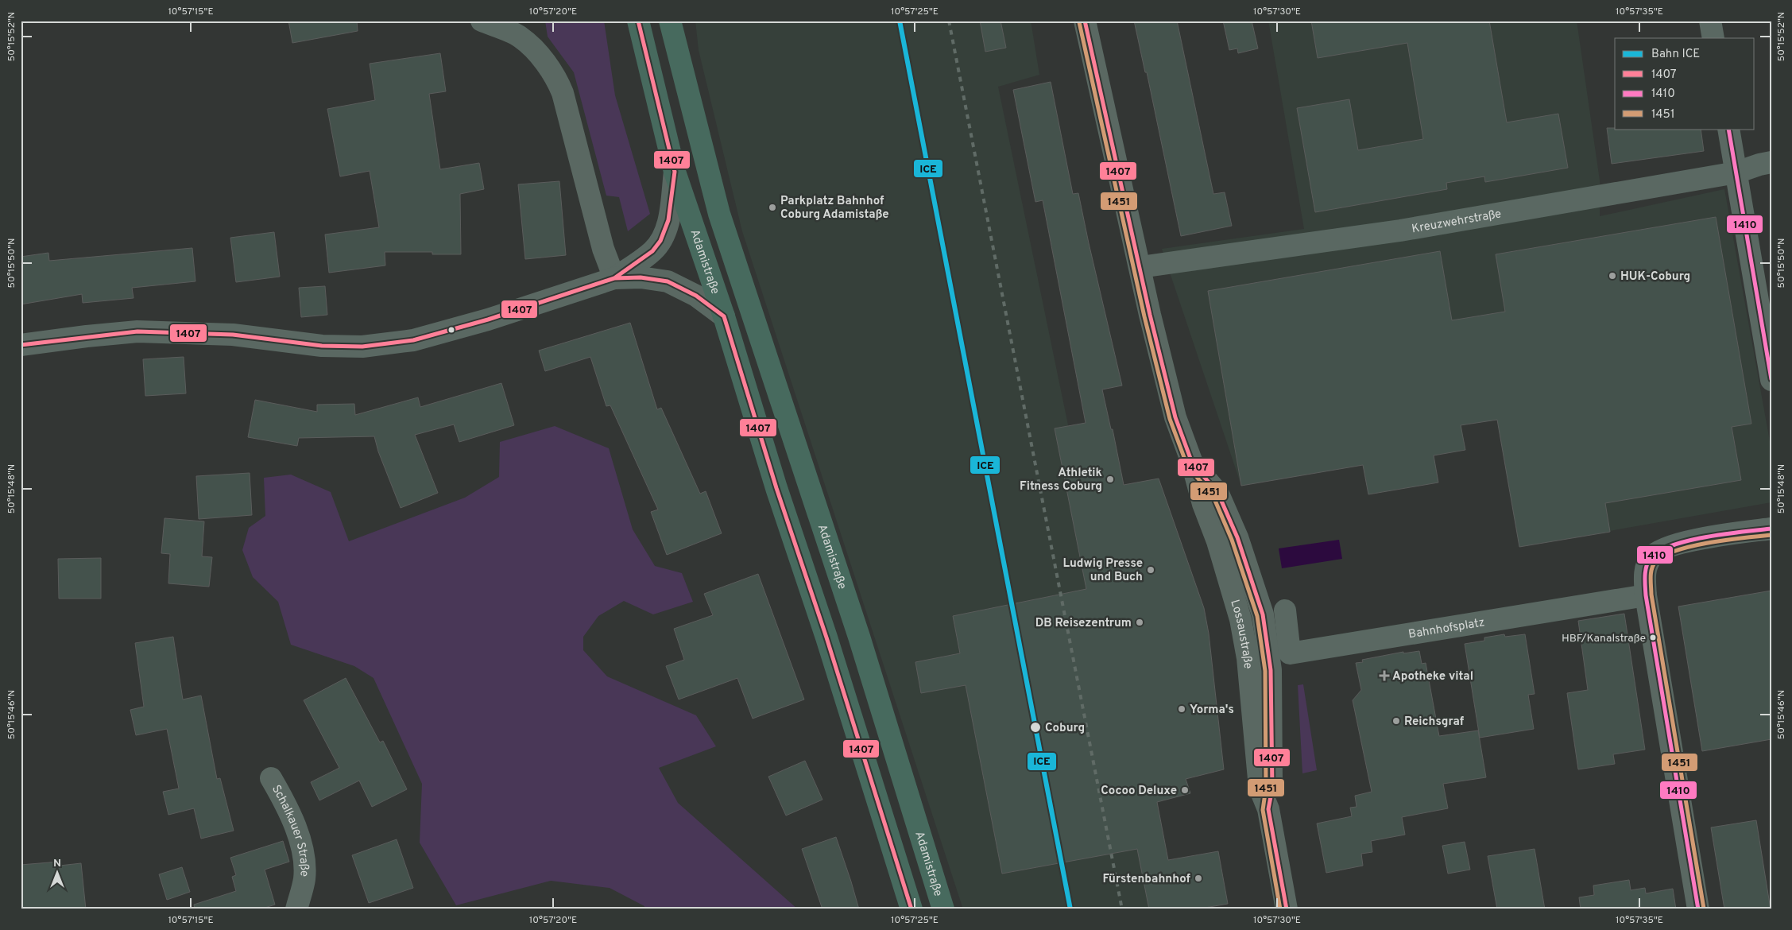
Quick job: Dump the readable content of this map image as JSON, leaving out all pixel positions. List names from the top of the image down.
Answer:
{
  "streets": {
    "highway": ["Adamistraße"],
    "street": [
      "Kreuzwehrstraße",
      "Bahnhofsplatz",
      "Lossaustraße",
      "Schalkauer Straße"
    ]
  },
  "crossings": [
    ["Kreuzwehrstraße", "Lossaustraße"]
  ],
  "places": {
    "other": [
      "Parkplatz Bahnhof Coburg Adamistaße",
      "HUK-Coburg",
      "Athletik Fitness Coburg",
      "Ludwig Presse und Buch",
      "DB Reisezentrum",
      "HBF/Kanalstraße",
      "Yorma's",
      "Reichsgraf",
      "Coburg",
      "Cocoo Deluxe",
      "Fürstenbahnhof"
    ],
    "health": ["Apotheke vital"]
  },
  "lines": [
    "rail line ICE",
    "transit line 1407",
    "transit line 1451",
    "transit line 1410"
  ],
  "legend": [
    "Bahn ICE",
    "1407",
    "1410",
    "1451"
  ],
  "north": "top",
  "coordinates": [
    "10°57'15\"E",
    "10°57'20\"E",
    "10°57'25\"E",
    "10°57'30\"E",
    "10°57'35\"E",
    "50°15'52\"N",
    "50°15'50\"N",
    "50°15'48\"N",
    "50°15'46\"N"
  ]
}
